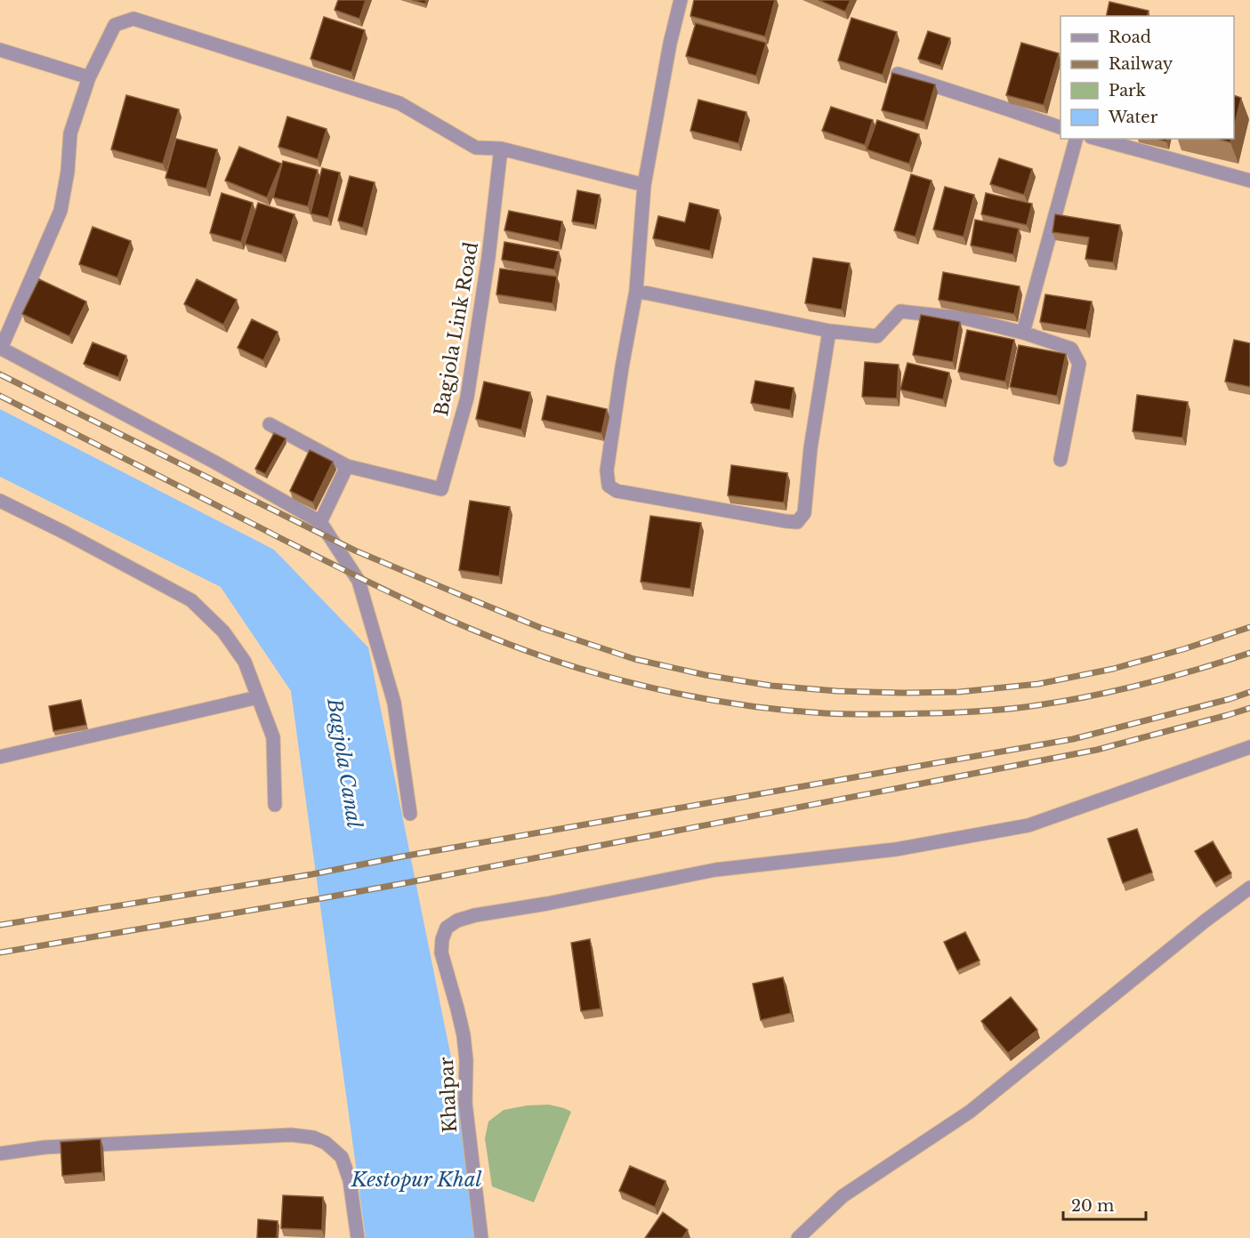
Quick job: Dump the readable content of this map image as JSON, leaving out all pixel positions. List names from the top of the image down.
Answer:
{
  "streets": {
    "street": ["Bagjola Link Road", "Khalpar"]
  },
  "water": ["Bagjola Canal", "Kestopur Khal"],
  "legend": [
    "Road",
    "Railway",
    "Park",
    "Water"
  ],
  "scale_bar": "20 m"
}
